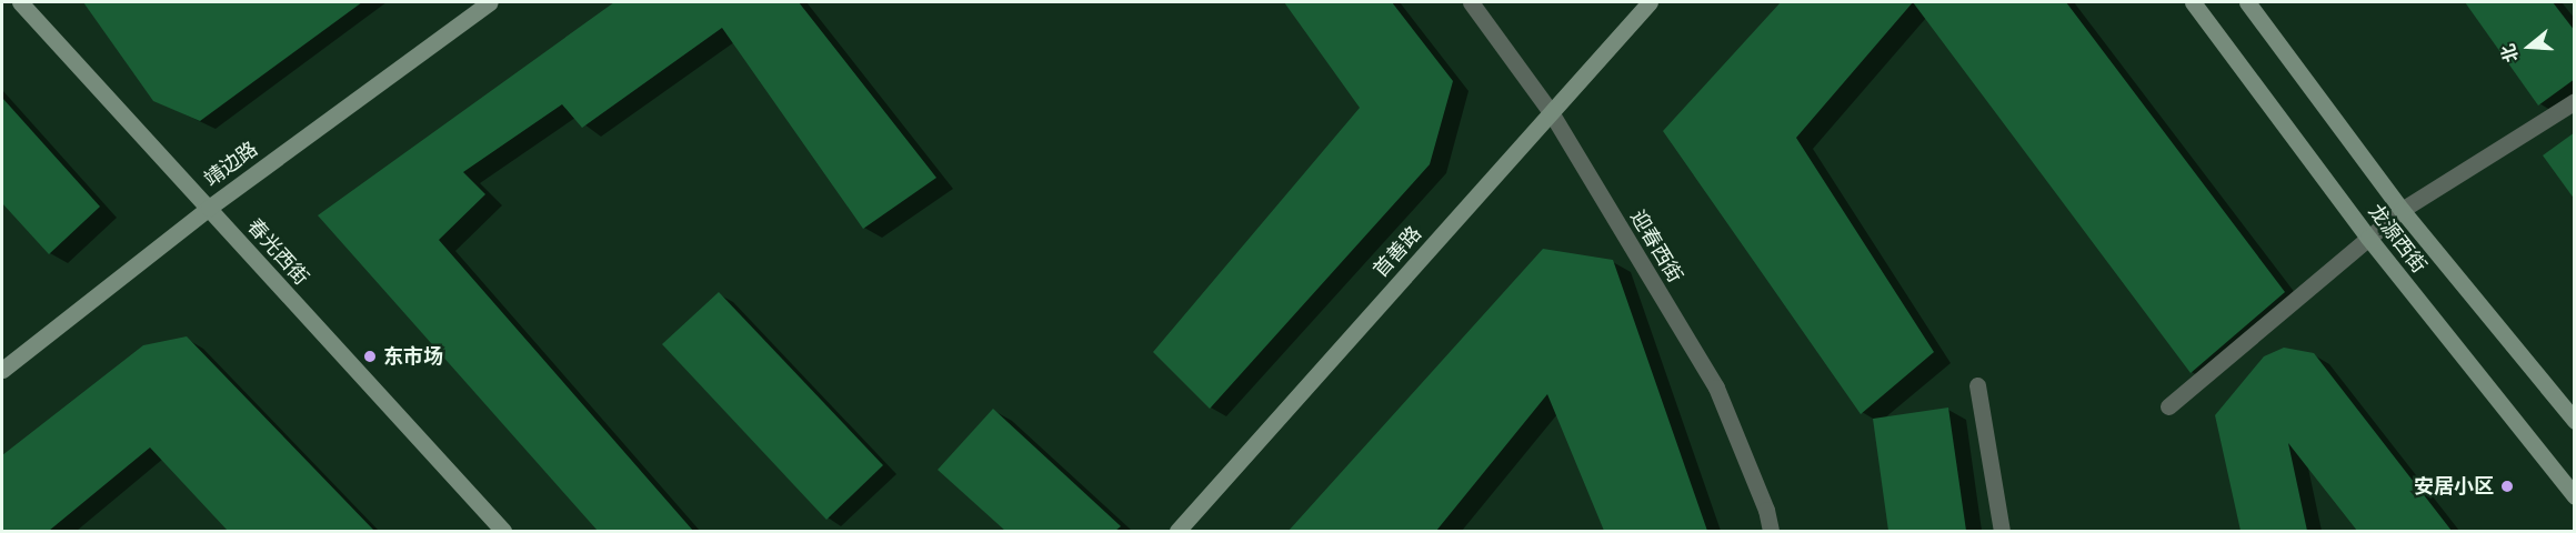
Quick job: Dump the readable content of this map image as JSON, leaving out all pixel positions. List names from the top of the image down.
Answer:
{
  "streets": {
    "street": [
      "靖边路",
      "龙源西街",
      "迎春西街",
      "春光西街",
      "首善路"
    ]
  },
  "crossings": [
    ["靖边路", "春光西街"],
    ["迎春西街", "首善路"]
  ],
  "places": ["东市场", "安居小区"],
  "north": "left"
}
